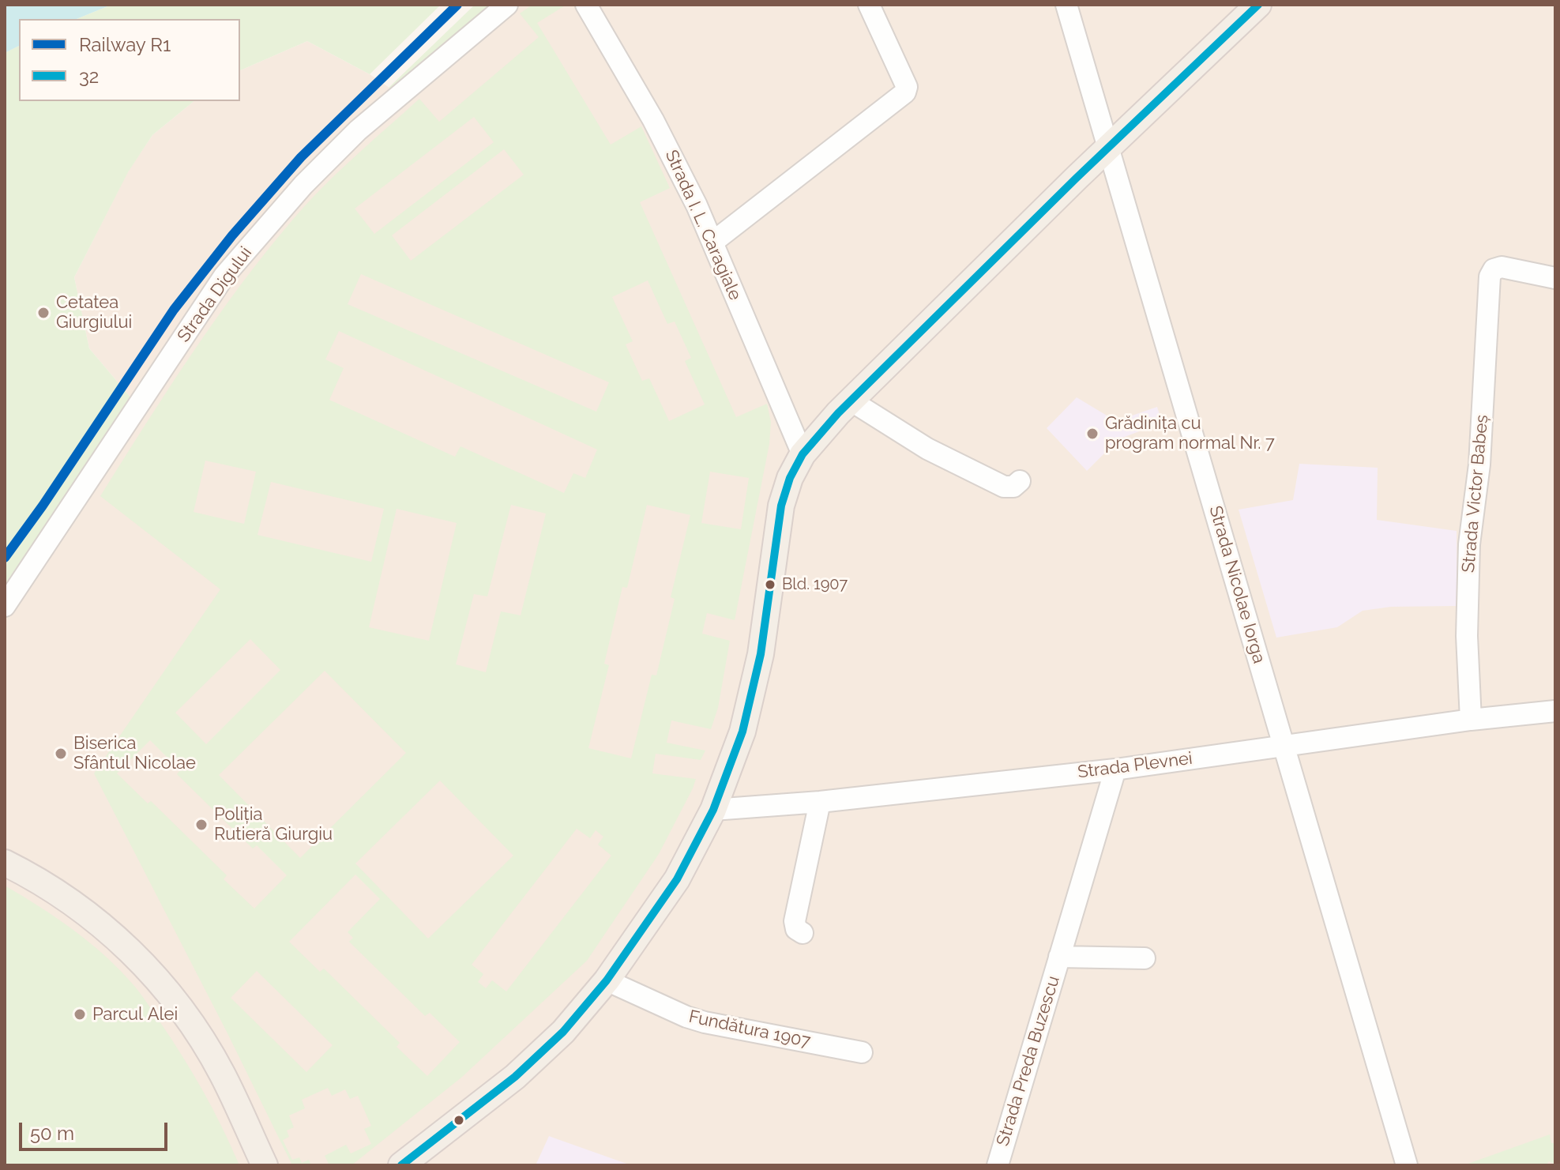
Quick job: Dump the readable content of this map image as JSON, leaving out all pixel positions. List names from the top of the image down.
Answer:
{
  "streets": {
    "street": [
      "Strada I. L. Caragiale",
      "Strada Digului",
      "Strada Victor Babeș",
      "Strada Nicolae Iorga",
      "Strada Plevnei",
      "Fundătura 1907",
      "Strada Preda Buzescu"
    ]
  },
  "crossings": [
    ["Strada Victor Babeș", "Strada Plevnei"],
    ["Strada Nicolae Iorga", "Strada Plevnei"],
    ["Strada Plevnei", "Strada Preda Buzescu"]
  ],
  "places": [
    "Cetatea Giurgiului",
    "Grădinița cu program normal Nr. 7",
    "Bld. 1907",
    "Biserica Sfântul Nicolae",
    "Poliția Rutieră Giurgiu",
    "Parcul Alei"
  ],
  "lines": ["rail line R1", "transit line 32"],
  "legend": ["Railway R1", "32"],
  "scale_bar": "50 m"
}
